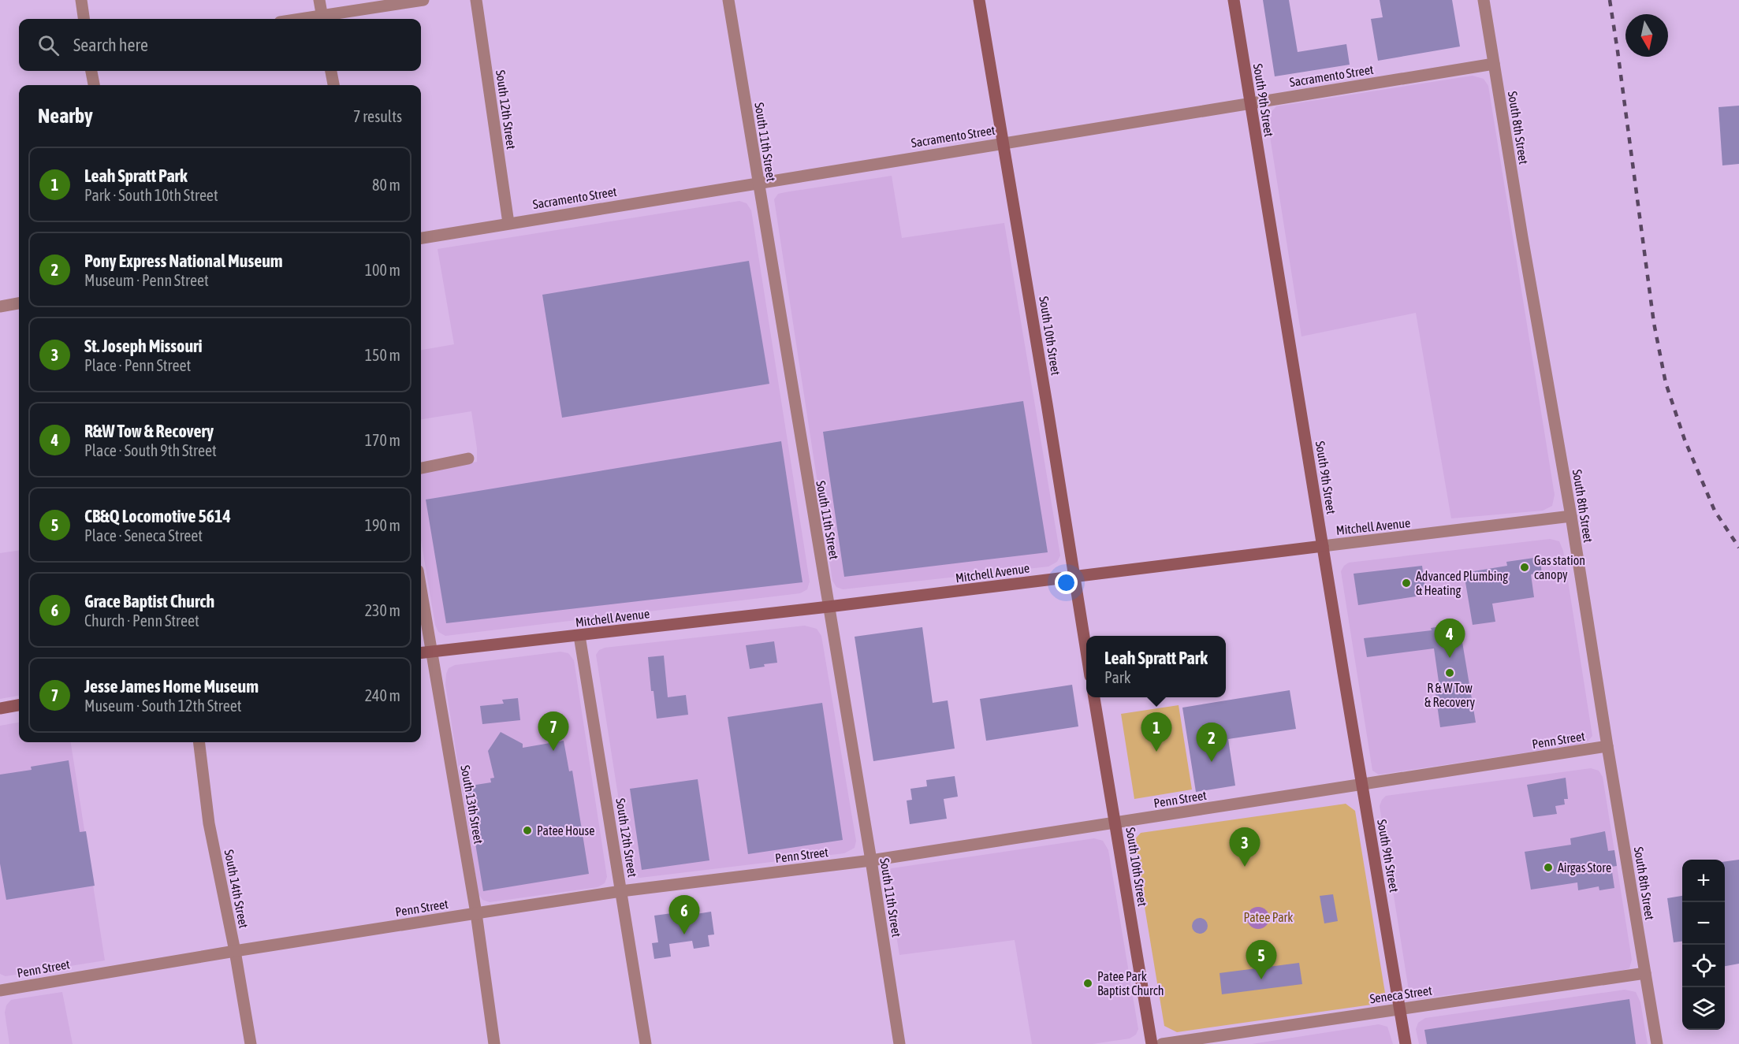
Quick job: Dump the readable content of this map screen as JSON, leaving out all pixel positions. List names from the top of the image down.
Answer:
{
  "streets": {
    "main road": ["South 9th Street", "South 10th Street", "Mitchell Avenue"],
    "street": [
      "Sacramento Street",
      "South 12th Street",
      "South 8th Street",
      "South 11th Street",
      "Penn Street",
      "South 13th Street",
      "South 14th Street",
      "Seneca Street"
    ]
  },
  "crossings": [
    ["Sacramento Street", "South 9th Street"],
    ["Sacramento Street", "South 12th Street"],
    ["Sacramento Street", "South 8th Street"],
    ["Sacramento Street", "South 11th Street"],
    ["Sacramento Street", "South 10th Street"],
    ["South 9th Street", "Mitchell Avenue"],
    ["South 9th Street", "Penn Street"],
    ["South 9th Street", "Seneca Street"],
    ["South 12th Street", "Mitchell Avenue"],
    ["South 12th Street", "Penn Street"],
    ["South 8th Street", "Mitchell Avenue"],
    ["South 8th Street", "Penn Street"],
    ["South 8th Street", "Seneca Street"],
    ["South 11th Street", "Mitchell Avenue"],
    ["South 11th Street", "Penn Street"],
    ["South 10th Street", "Mitchell Avenue"],
    ["South 10th Street", "Penn Street"],
    ["Mitchell Avenue", "South 13th Street"],
    ["Penn Street", "South 13th Street"],
    ["Penn Street", "South 14th Street"]
  ],
  "parks": ["Patee Park"],
  "places": [
    "Gas station canopy",
    "Advanced Plumbing & Heating",
    "R & W Tow & Recovery",
    "Patee House",
    "Airgas Store",
    "Patee Park Baptist Church"
  ],
  "north": "bottom",
  "page": {
    "search": "Search here",
    "heading": ["Nearby", "7 results"],
    "list": [
      {
        "mark": "1",
        "name": "Leah Spratt Park",
        "note": "Park · South 10th Street",
        "value": "80 m"
      },
      {
        "mark": "2",
        "name": "Pony Express National Museum",
        "note": "Museum · Penn Street",
        "value": "100 m"
      },
      {
        "mark": "3",
        "name": "St. Joseph Missouri",
        "note": "Place · Penn Street",
        "value": "150 m"
      },
      {
        "mark": "4",
        "name": "R&W Tow & Recovery",
        "note": "Place · South 9th Street",
        "value": "170 m"
      },
      {
        "mark": "5",
        "name": "CB&Q Locomotive 5614",
        "note": "Place · Seneca Street",
        "value": "190 m"
      },
      {
        "mark": "6",
        "name": "Grace Baptist Church",
        "note": "Church · Penn Street",
        "value": "230 m"
      },
      {
        "mark": "7",
        "name": "Jesse James Home Museum",
        "note": "Museum · South 12th Street",
        "value": "240 m"
      }
    ],
    "pins": [
      "4",
      "7",
      "1",
      "2",
      "3",
      "6",
      "5"
    ],
    "popup": ["Leah Spratt Park", "Park"],
    "map_buttons": ["+", "−"]
  }
}
